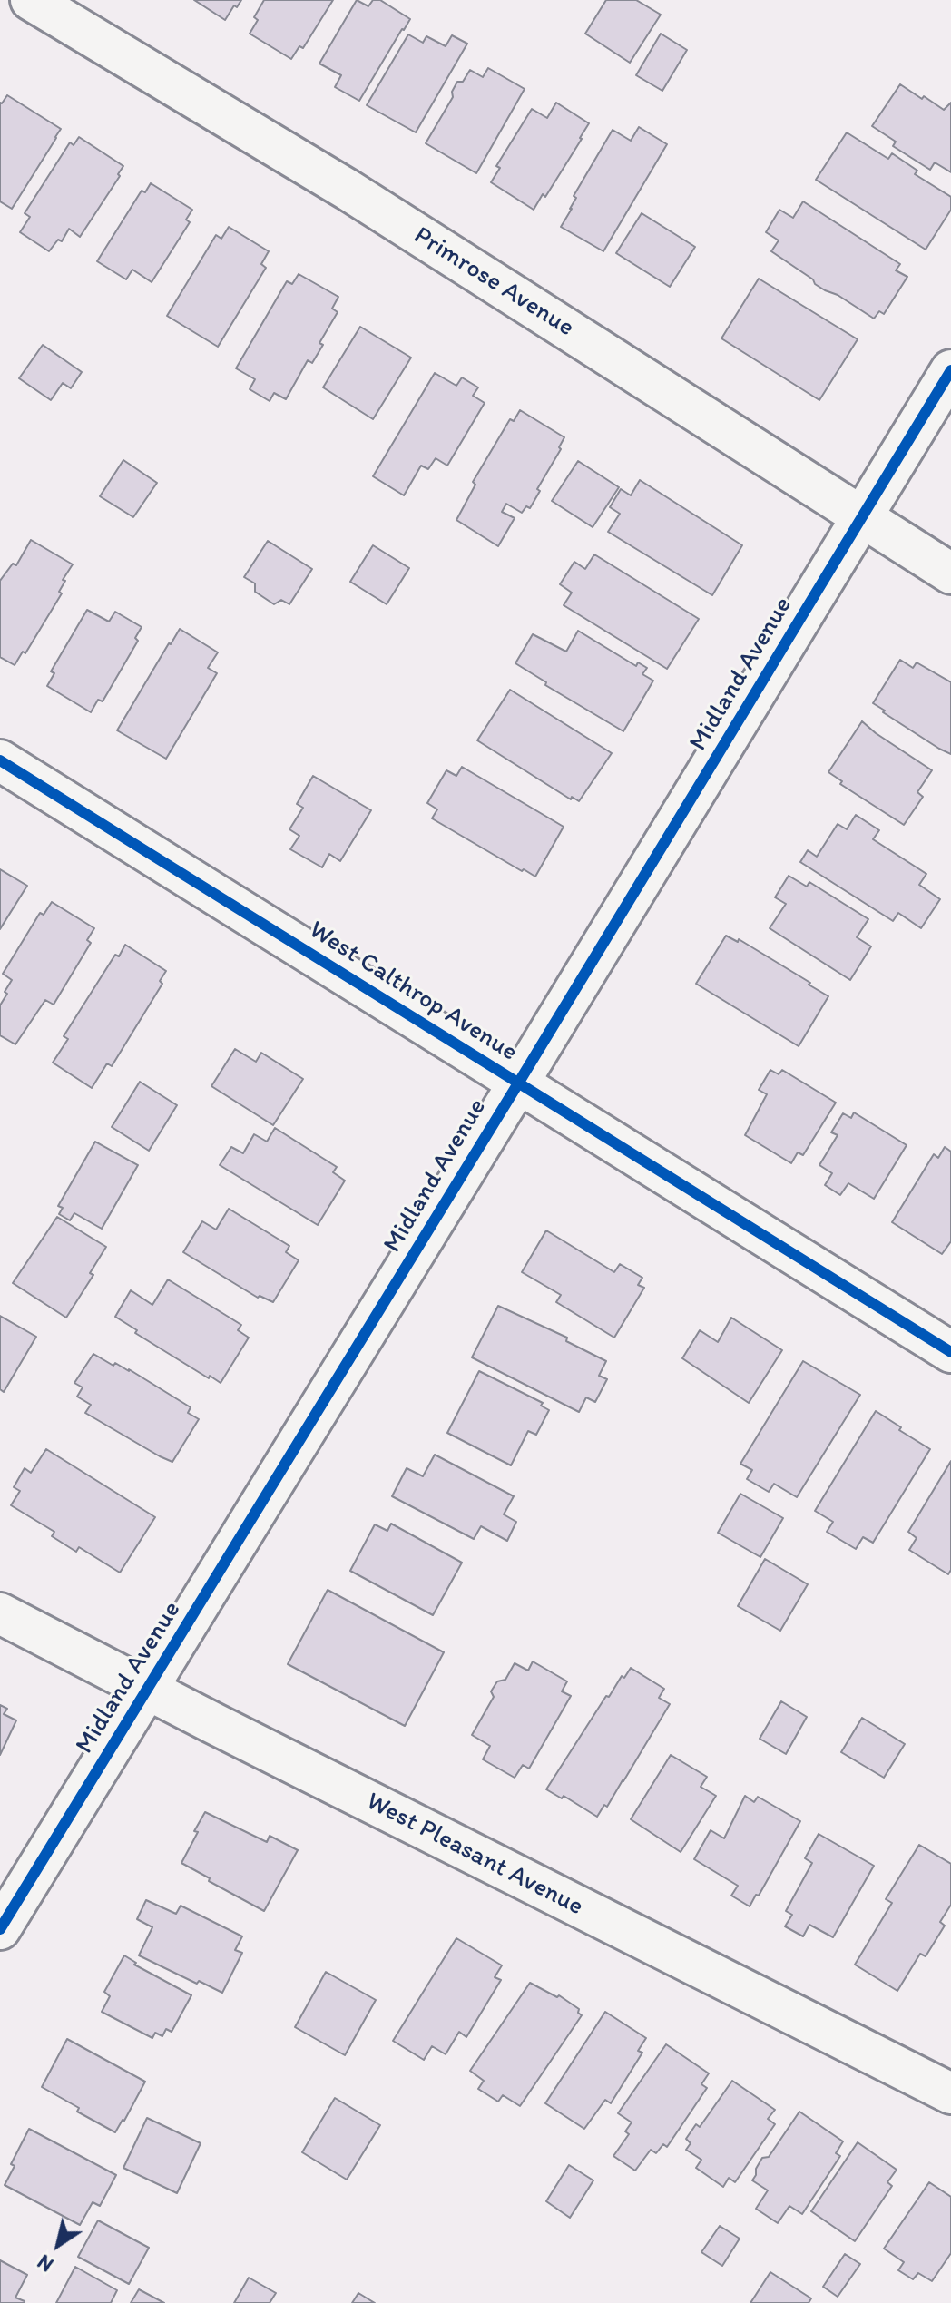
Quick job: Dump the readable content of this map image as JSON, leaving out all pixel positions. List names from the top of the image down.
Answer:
{
  "streets": {
    "street": [
      "Primrose Avenue",
      "Midland Avenue",
      "West Calthrop Avenue",
      "West Pleasant Avenue"
    ]
  },
  "crossings": [
    ["Primrose Avenue", "Midland Avenue"],
    ["Midland Avenue", "West Calthrop Avenue"],
    ["Midland Avenue", "West Pleasant Avenue"]
  ],
  "north": "bottom left"
}
